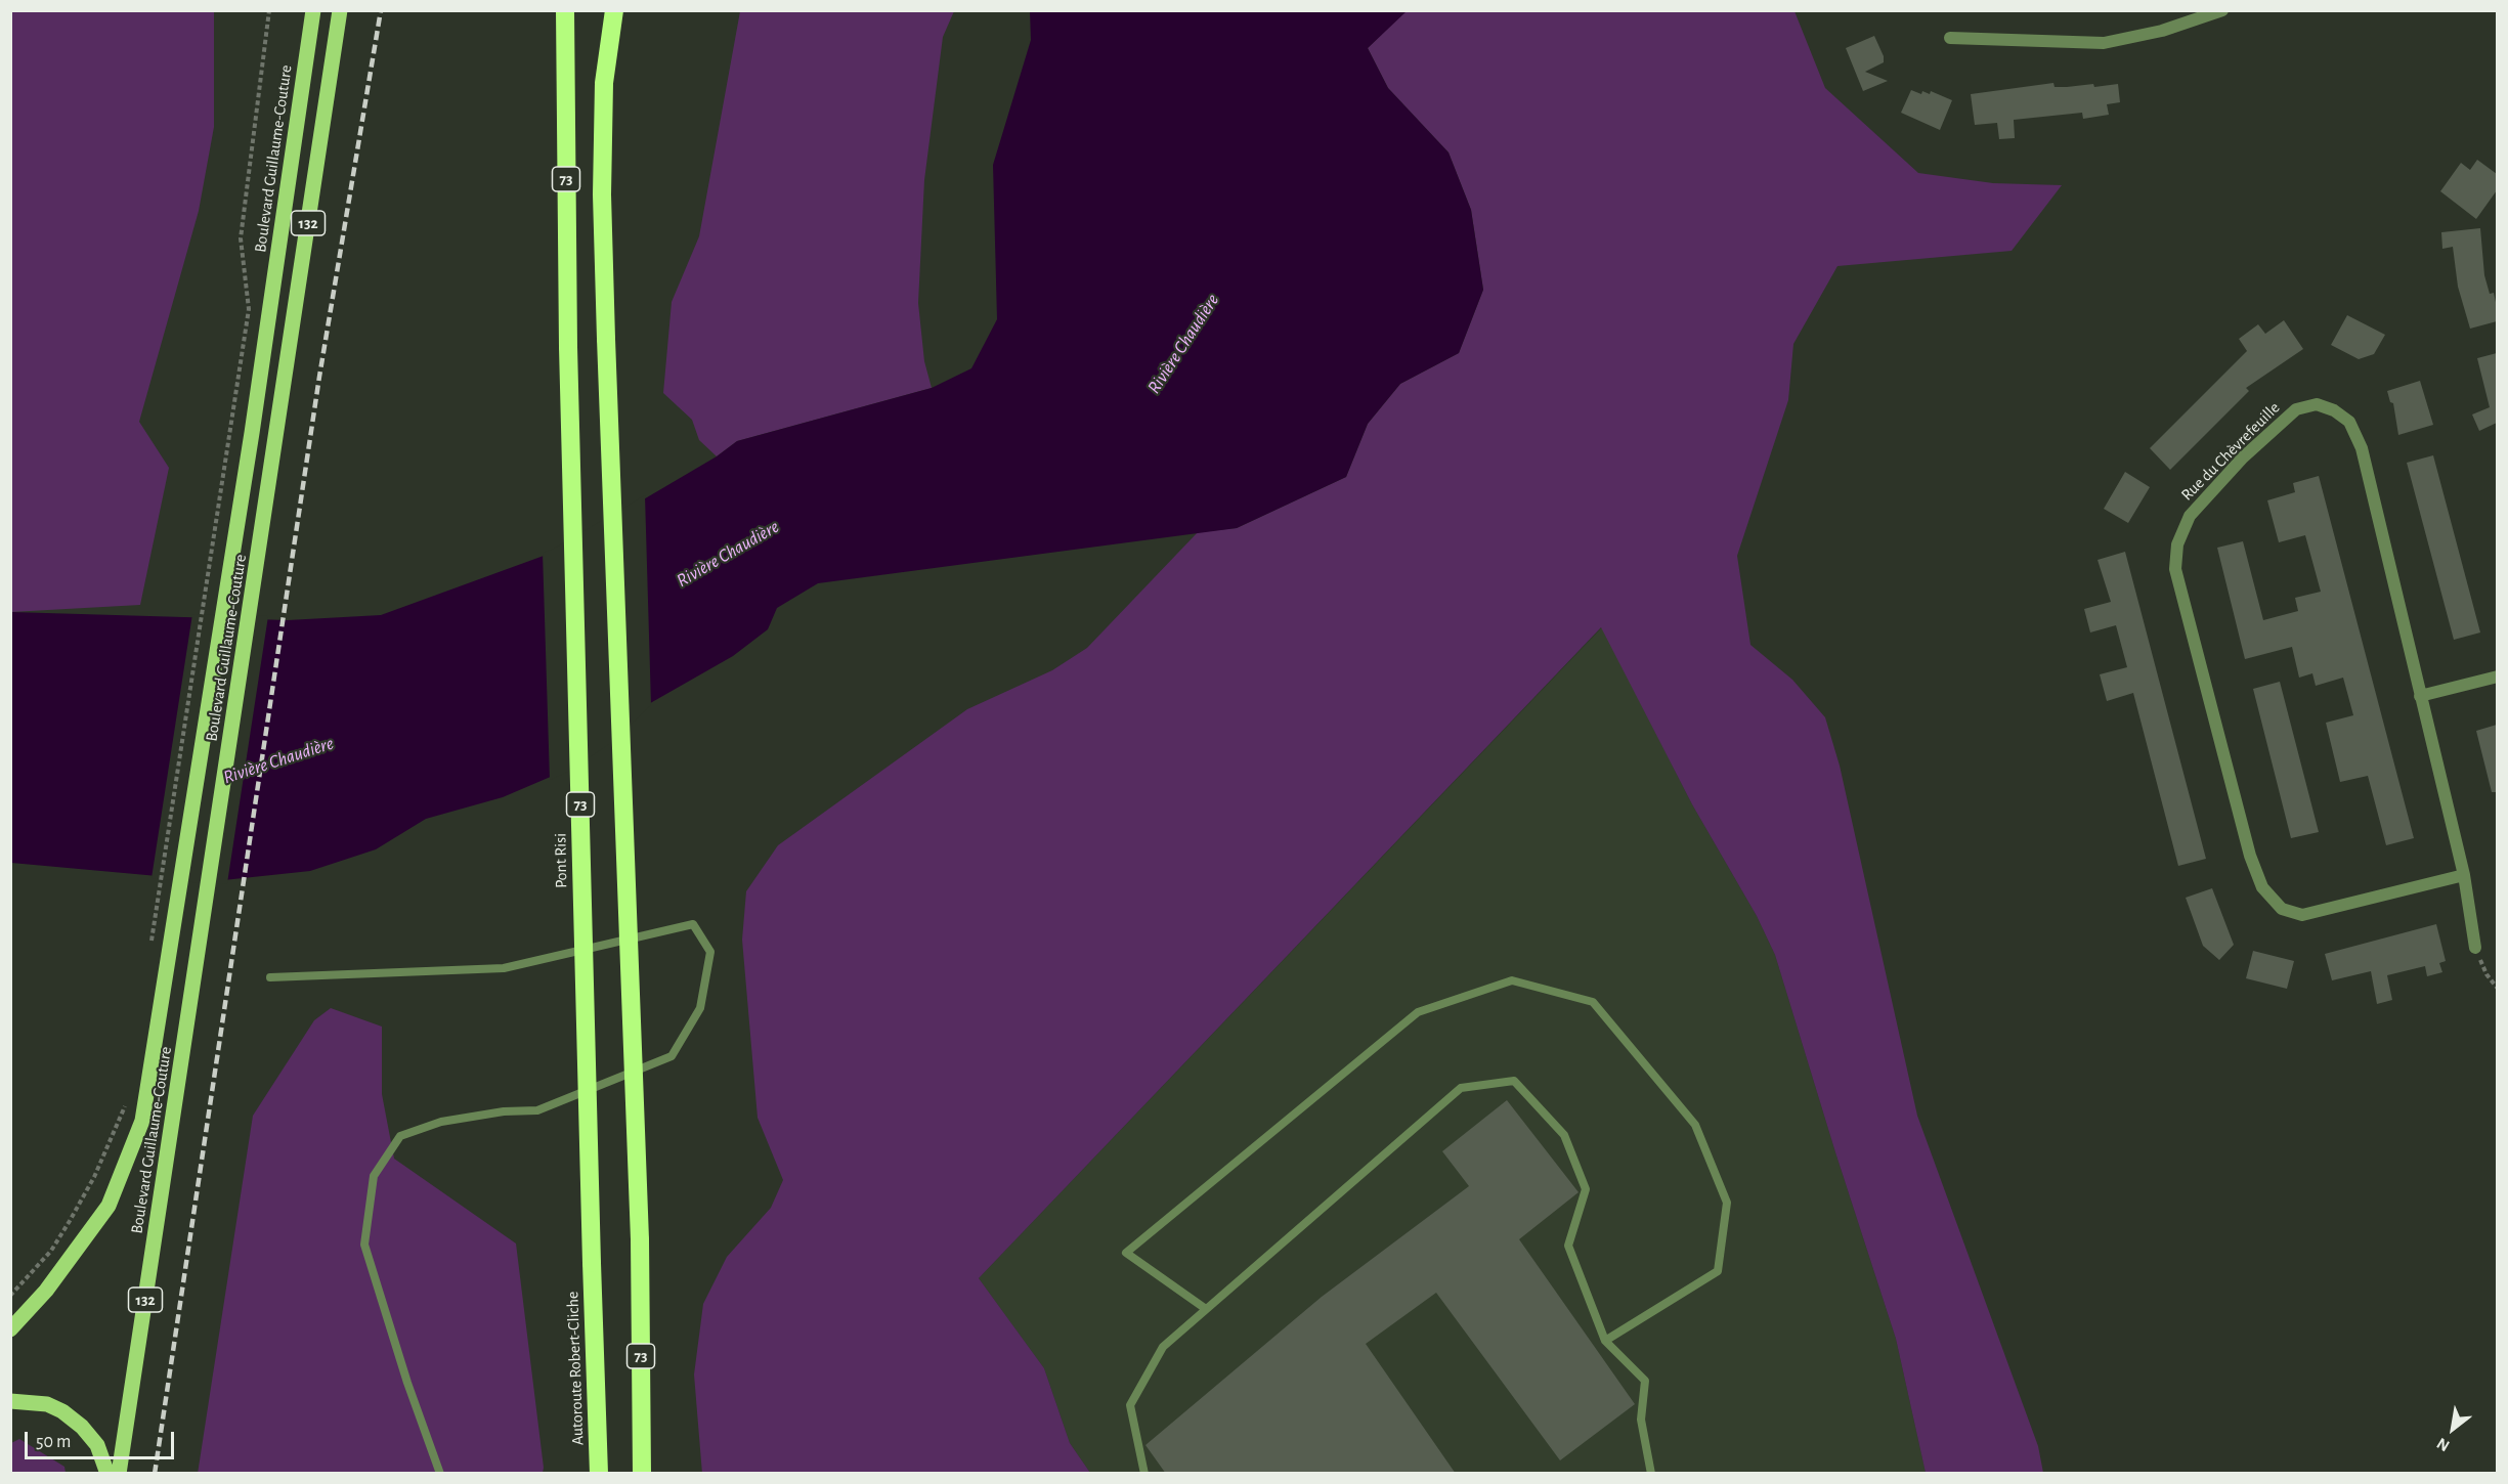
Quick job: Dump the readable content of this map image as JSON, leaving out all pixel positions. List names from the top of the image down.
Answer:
{
  "streets": {
    "highway": ["73", "Pont Risi", "Autoroute Robert-Cliche"],
    "main road": ["Boulevard Guillaume-Couture", "132"],
    "street": ["Rue du Chèvrefeuille"]
  },
  "crossings": [
    ["Pont Risi", "Autoroute Robert-Cliche"]
  ],
  "water": ["Rivière Chaudière"],
  "scale_bar": "50 m",
  "north": "bottom left"
}
